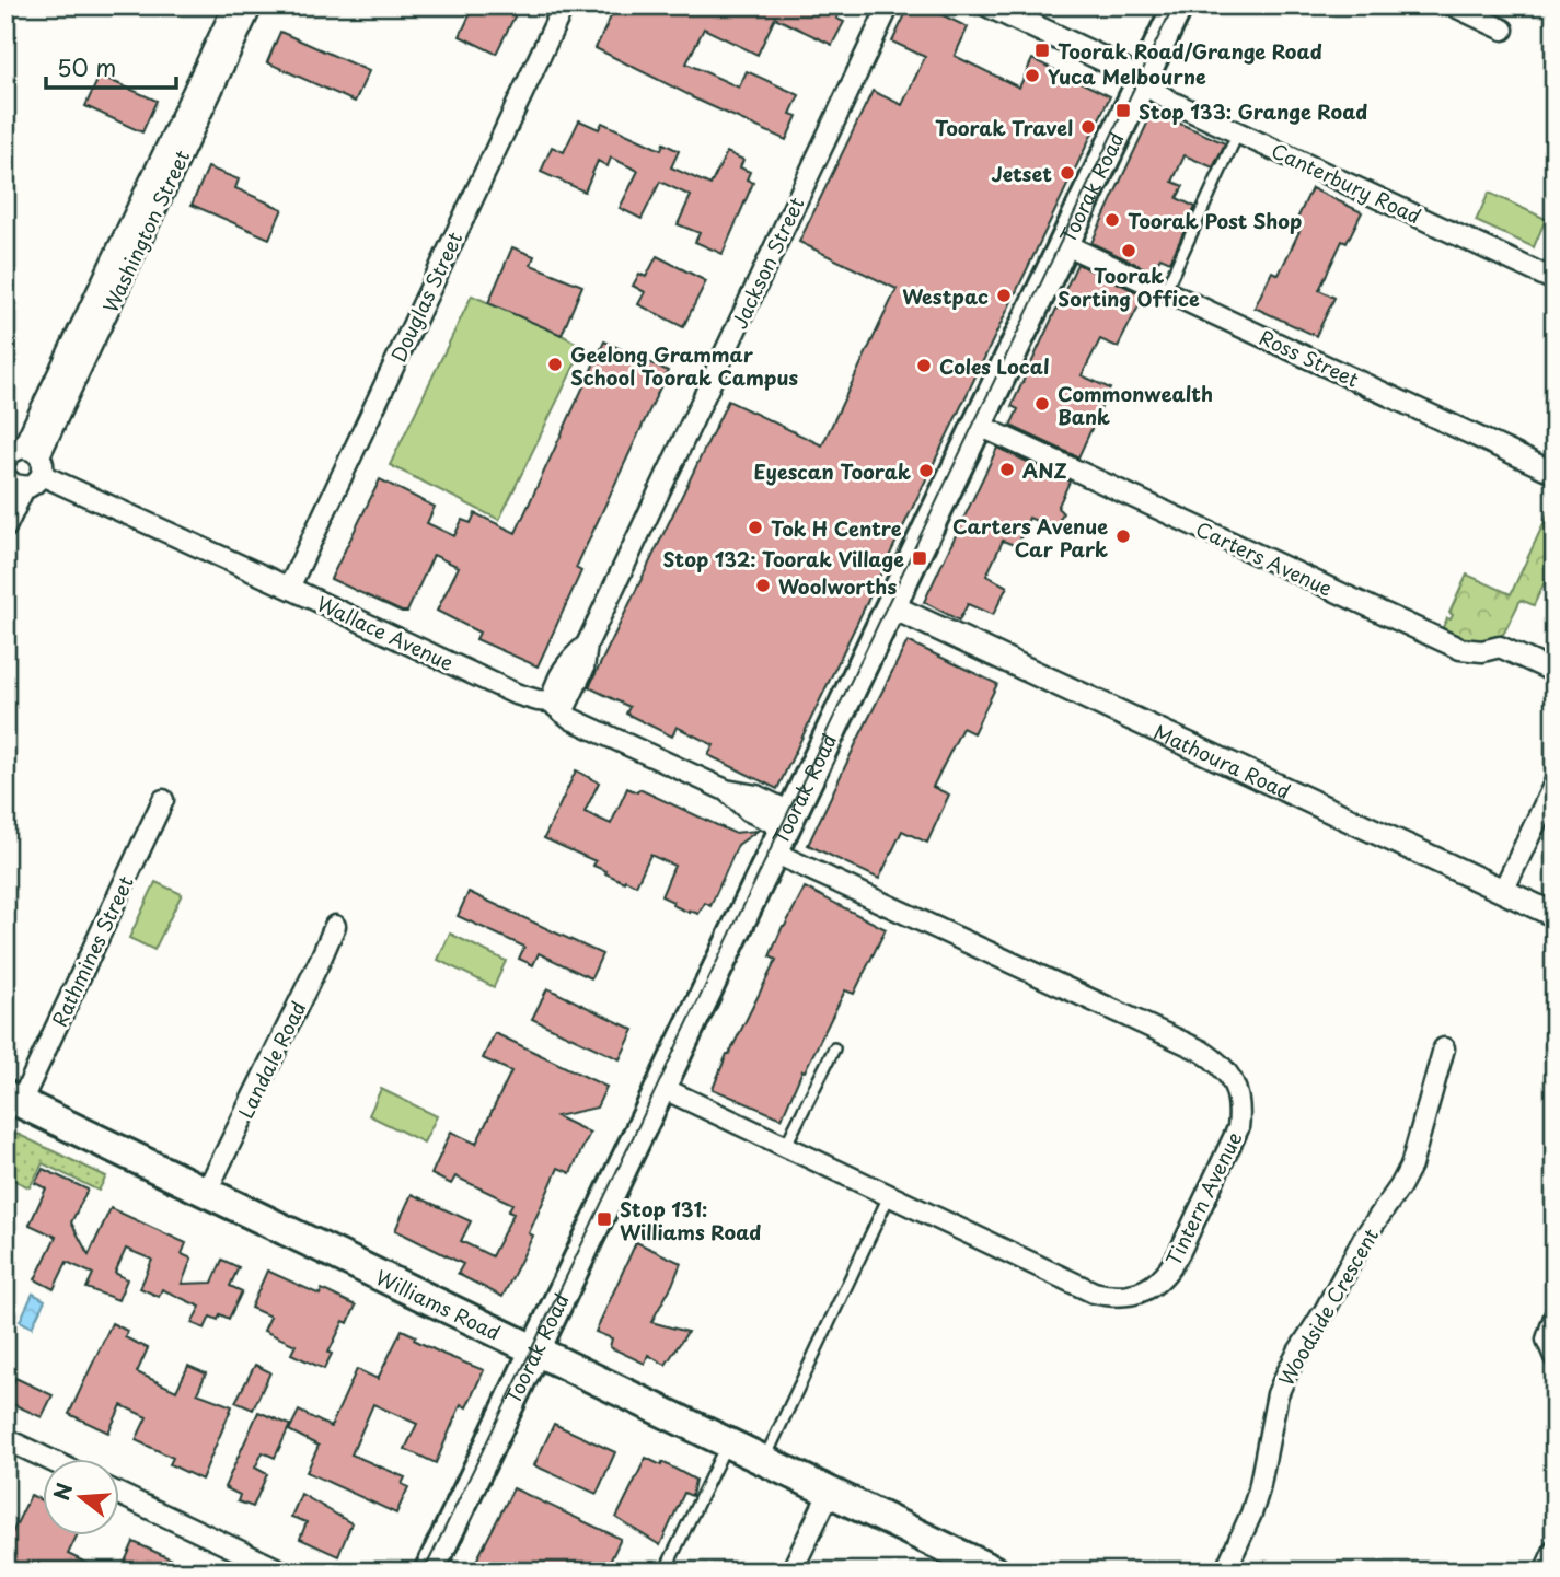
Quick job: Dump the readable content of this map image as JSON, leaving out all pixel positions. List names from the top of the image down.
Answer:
{
  "streets": {
    "main road": ["Toorak Road", "Williams Road"],
    "street": [
      "Canterbury Road",
      "Washington Street",
      "Jackson Street",
      "Douglas Street",
      "Ross Street",
      "Carters Avenue",
      "Wallace Avenue",
      "Mathoura Road",
      "Rathmines Street",
      "Landale Road",
      "Tintern Avenue",
      "Woodside Crescent"
    ]
  },
  "crossings": [
    ["Canterbury Road", "Toorak Road"],
    ["Toorak Road", "Ross Street"],
    ["Toorak Road", "Carters Avenue"],
    ["Toorak Road", "Wallace Avenue"],
    ["Toorak Road", "Mathoura Road"],
    ["Toorak Road", "Tintern Avenue"],
    ["Toorak Road", "Williams Road"],
    ["Washington Street", "Wallace Avenue"],
    ["Jackson Street", "Wallace Avenue"],
    ["Douglas Street", "Wallace Avenue"],
    ["Wallace Avenue", "Tintern Avenue"],
    ["Rathmines Street", "Williams Road"],
    ["Landale Road", "Williams Road"]
  ],
  "places": {
    "transit": [
      "Toorak Road/Grange Road",
      "Stop 133: Grange Road",
      "Stop 132: Toorak Village",
      "Stop 131: Williams Road"
    ],
    "other": [
      "Yuca Melbourne",
      "Toorak Travel",
      "Jetset",
      "Toorak Post Shop",
      "Toorak Sorting Office",
      "Westpac",
      "Geelong Grammar School Toorak Campus",
      "Coles Local",
      "Commonwealth Bank",
      "ANZ",
      "Eyescan Toorak",
      "Tok H Centre",
      "Carters Avenue Car Park",
      "Woolworths"
    ]
  },
  "scale_bar": "50 m",
  "north": "left"
}
